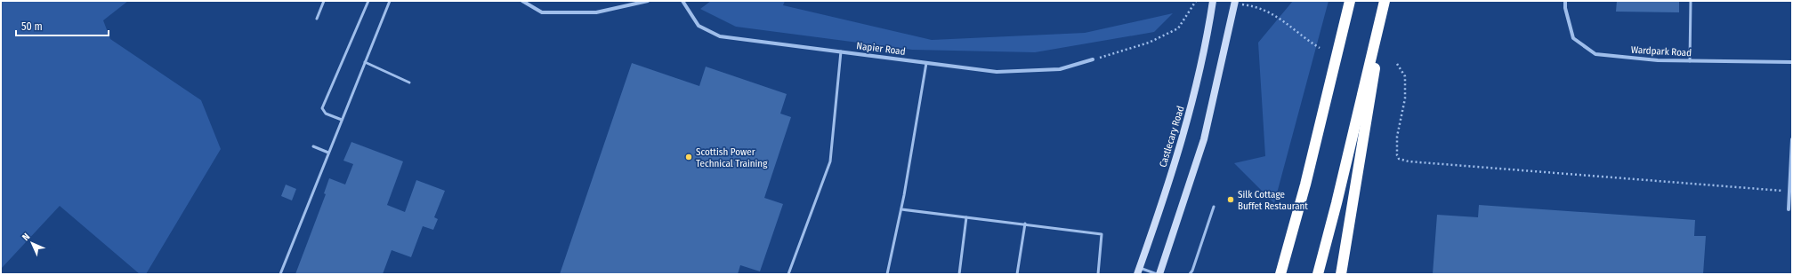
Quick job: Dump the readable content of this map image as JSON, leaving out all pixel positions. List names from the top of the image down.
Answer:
{
  "streets": {
    "main road": ["Castlecary Road"],
    "street": ["Napier Road", "Wardpark Road"]
  },
  "places": ["Scottish Power Technical Training", "Silk Cottage Buffet Restaurant"],
  "scale_bar": "50 m",
  "north": "top left"
}
